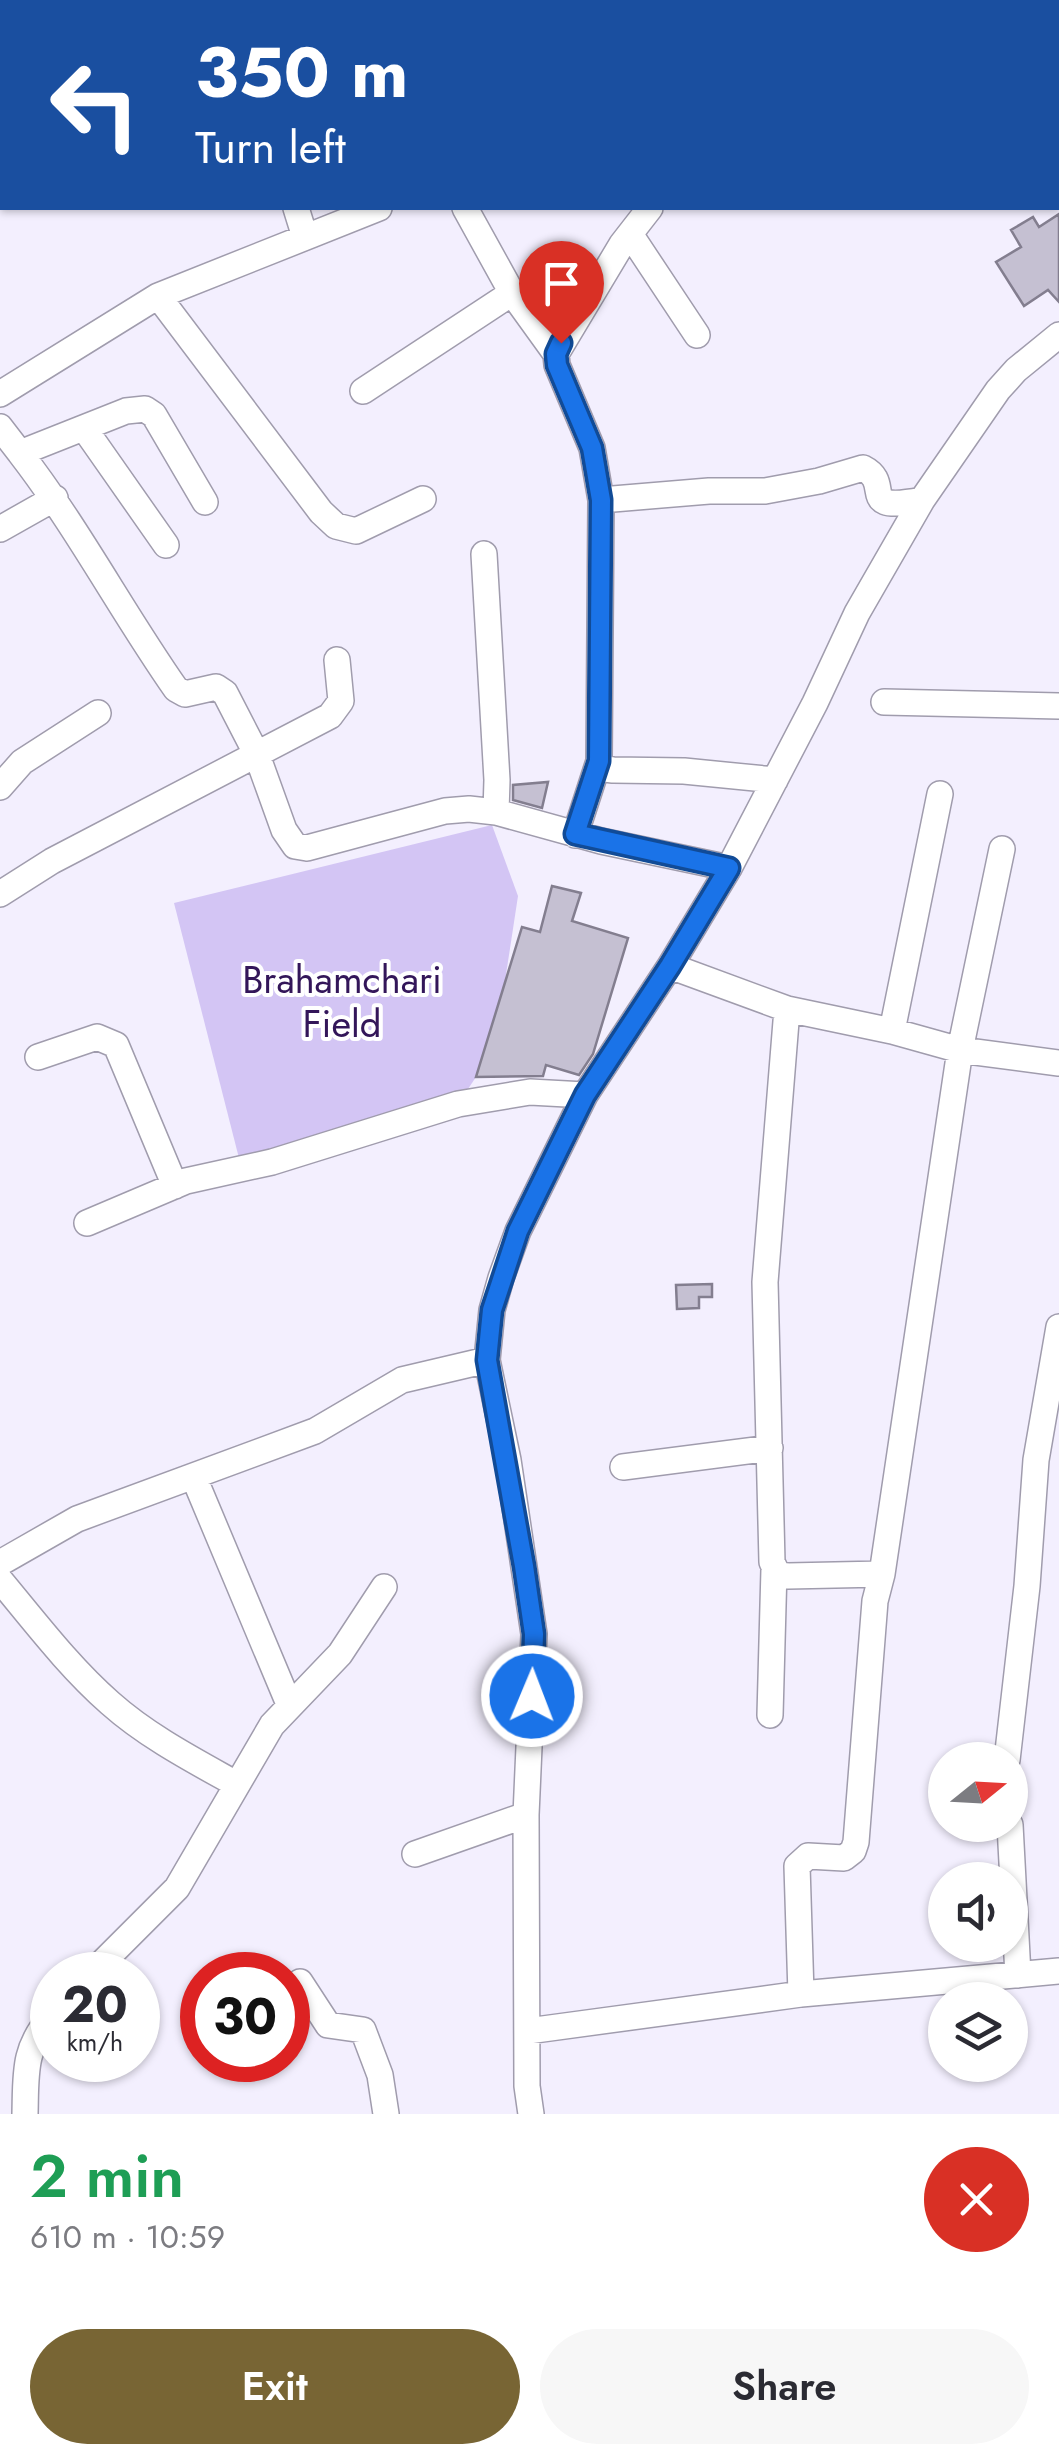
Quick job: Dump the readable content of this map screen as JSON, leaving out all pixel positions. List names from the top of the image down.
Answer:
{
  "parks": ["Brahamchari Field"],
  "north": "right",
  "page": {
    "turn": ["350 m", "Turn left"],
    "speed": "20 km/h",
    "limit": "30",
    "heading": ["2 min", "610 m · 10:59"],
    "buttons": ["Exit", "Share"]
  }
}
